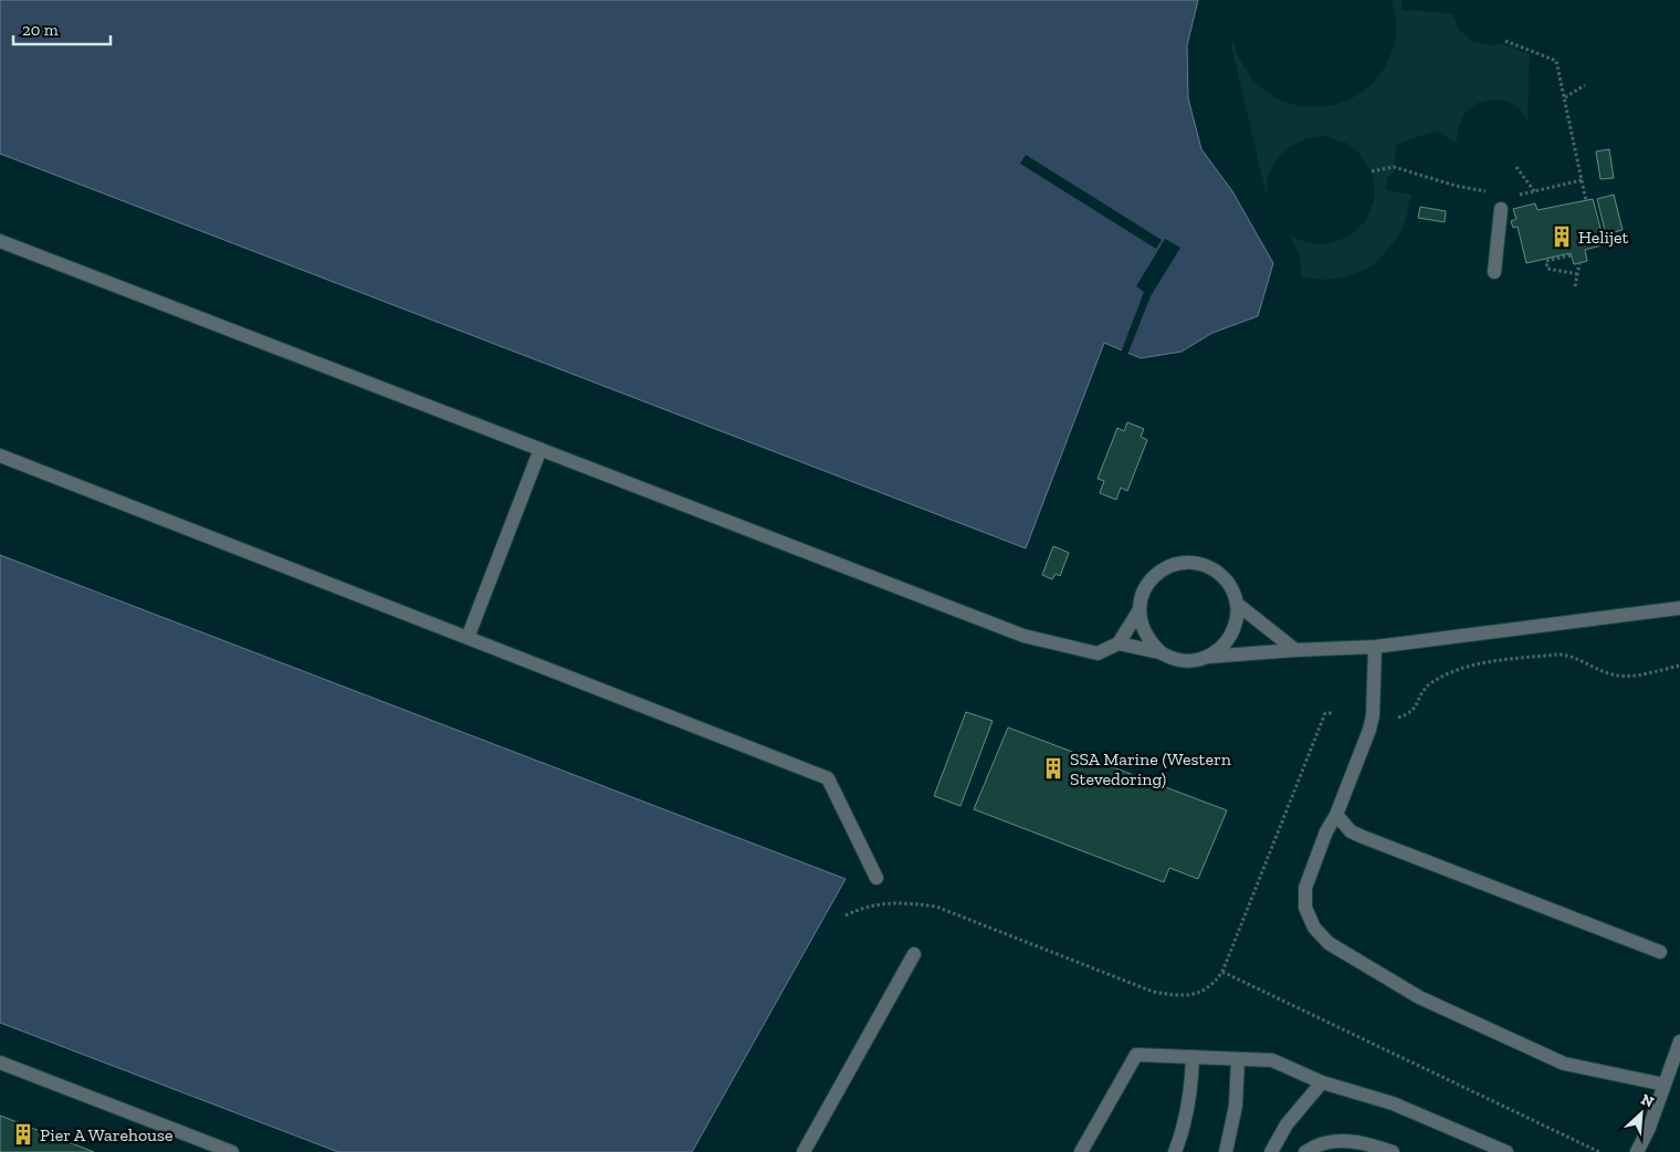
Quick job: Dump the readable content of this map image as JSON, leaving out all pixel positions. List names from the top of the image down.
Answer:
{
  "places": {
    "building": ["Helijet", "SSA Marine (Western Stevedoring)", "Pier A Warehouse"]
  },
  "scale_bar": "20 m",
  "north": "top right"
}
